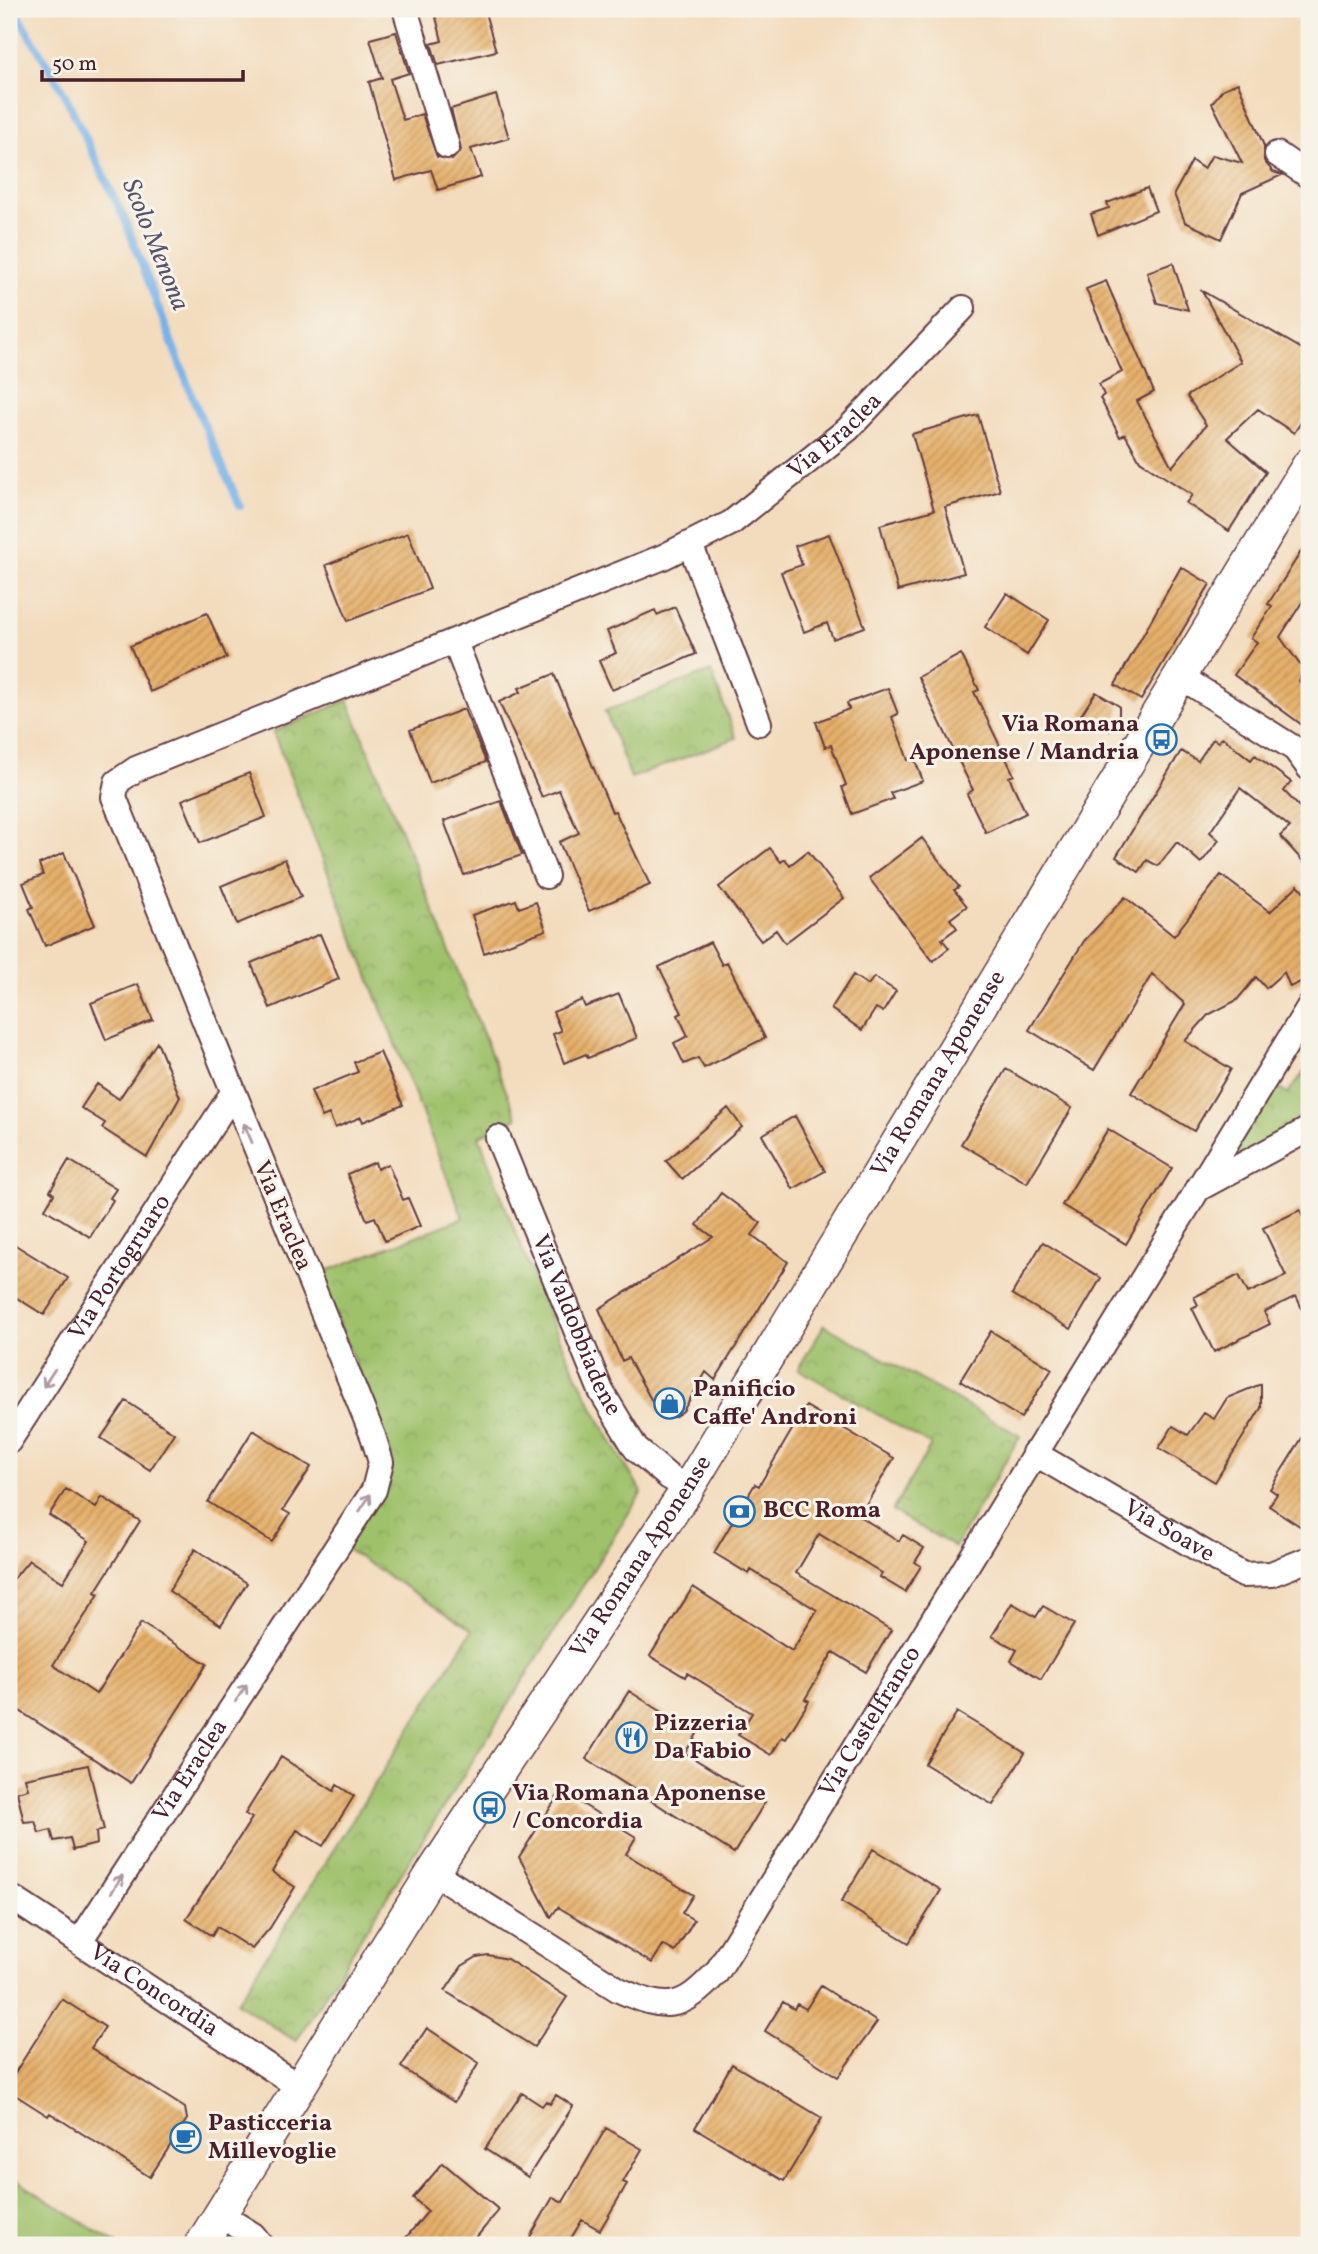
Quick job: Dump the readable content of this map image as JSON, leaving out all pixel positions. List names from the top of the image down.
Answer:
{
  "streets": {
    "street": [
      "Via Eraclea",
      "Via Romana Aponense",
      "Via Portogruaro",
      "Via Valdobbiadene",
      "Via Soave",
      "Via Castelfranco",
      "Via Concordia"
    ]
  },
  "crossings": [
    ["Via Eraclea", "Via Portogruaro"],
    ["Via Eraclea", "Via Concordia"],
    ["Via Romana Aponense", "Via Valdobbiadene"],
    ["Via Romana Aponense", "Via Castelfranco"],
    ["Via Romana Aponense", "Via Concordia"],
    ["Via Soave", "Via Castelfranco"]
  ],
  "one_way": ["Via Eraclea", "Via Portogruaro"],
  "water": ["Scolo Menona"],
  "places": {
    "bus stop": ["Via Romana Aponense / Mandria", "Via Romana Aponense / Concordia"],
    "shop": ["Panificio Caffe' Androni"],
    "bank": ["BCC Roma"],
    "restaurant": ["Pizzeria Da Fabio"],
    "cafe": ["Pasticceria Millevoglie"]
  },
  "scale_bar": "50 m"
}
